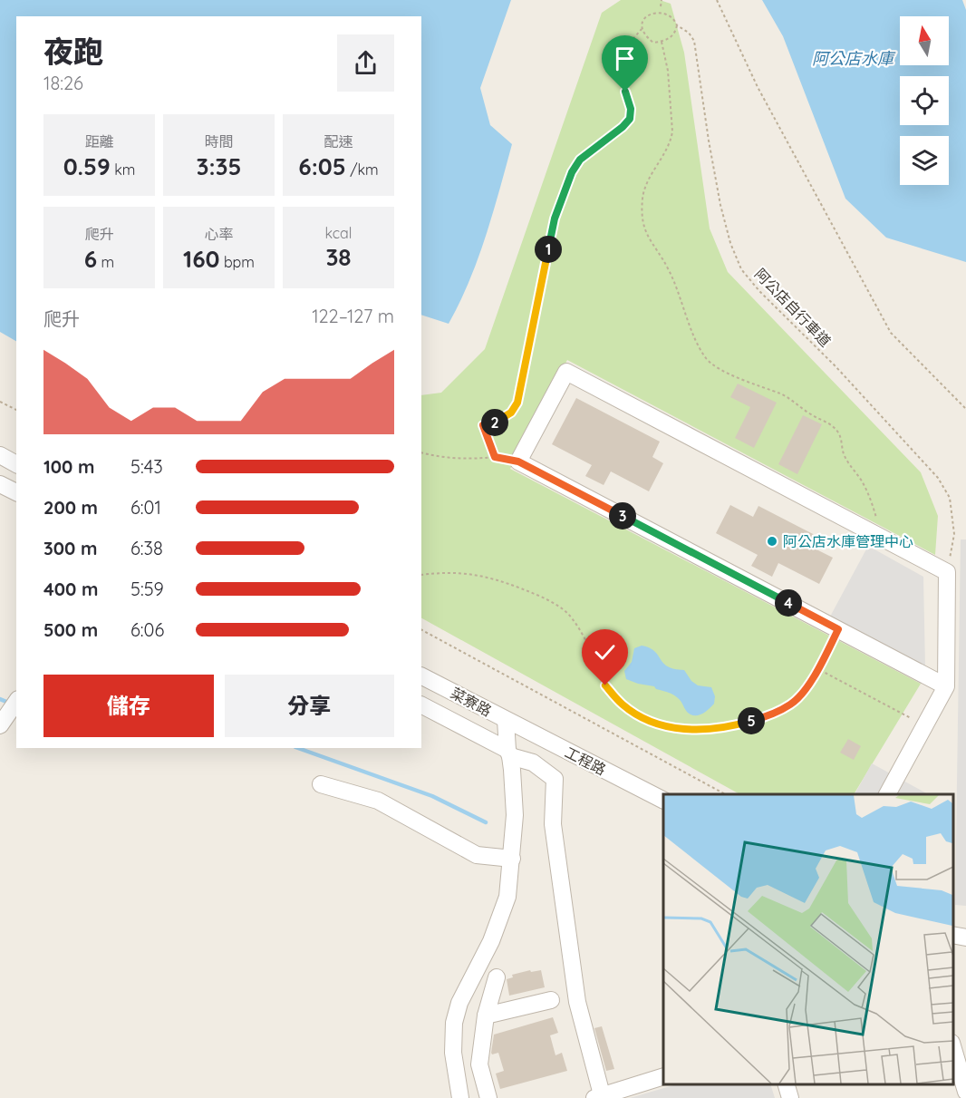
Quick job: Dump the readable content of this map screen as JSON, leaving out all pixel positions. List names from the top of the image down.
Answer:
{
  "streets": {
    "street": ["菜寮路", "工程路"],
    "path": ["阿公店自行車道"]
  },
  "crossings": [
    ["菜寮路", "工程路"]
  ],
  "water": ["阿公店水庫"],
  "places": ["阿公店水庫管理中心"],
  "north": "top",
  "page": {
    "heading": ["夜跑", "18:26"],
    "stats": [
      ["距離", "0.59 km"],
      ["時間", "3:35"],
      ["配速", "6:05 /km"],
      ["爬升", "6 m"],
      ["心率", "160 bpm"],
      ["kcal", "38"]
    ],
    "pins": [
      "1",
      "2",
      "3",
      "4",
      "5"
    ],
    "chart": ["爬升", "122–127 m"],
    "list": [
      {
        "name": "100 m",
        "note": "5:43"
      },
      {
        "name": "200 m",
        "note": "6:01"
      },
      {
        "name": "300 m",
        "note": "6:38"
      },
      {
        "name": "400 m",
        "note": "5:59"
      },
      {
        "name": "500 m",
        "note": "6:06"
      }
    ],
    "buttons": ["儲存", "分享"]
  }
}
